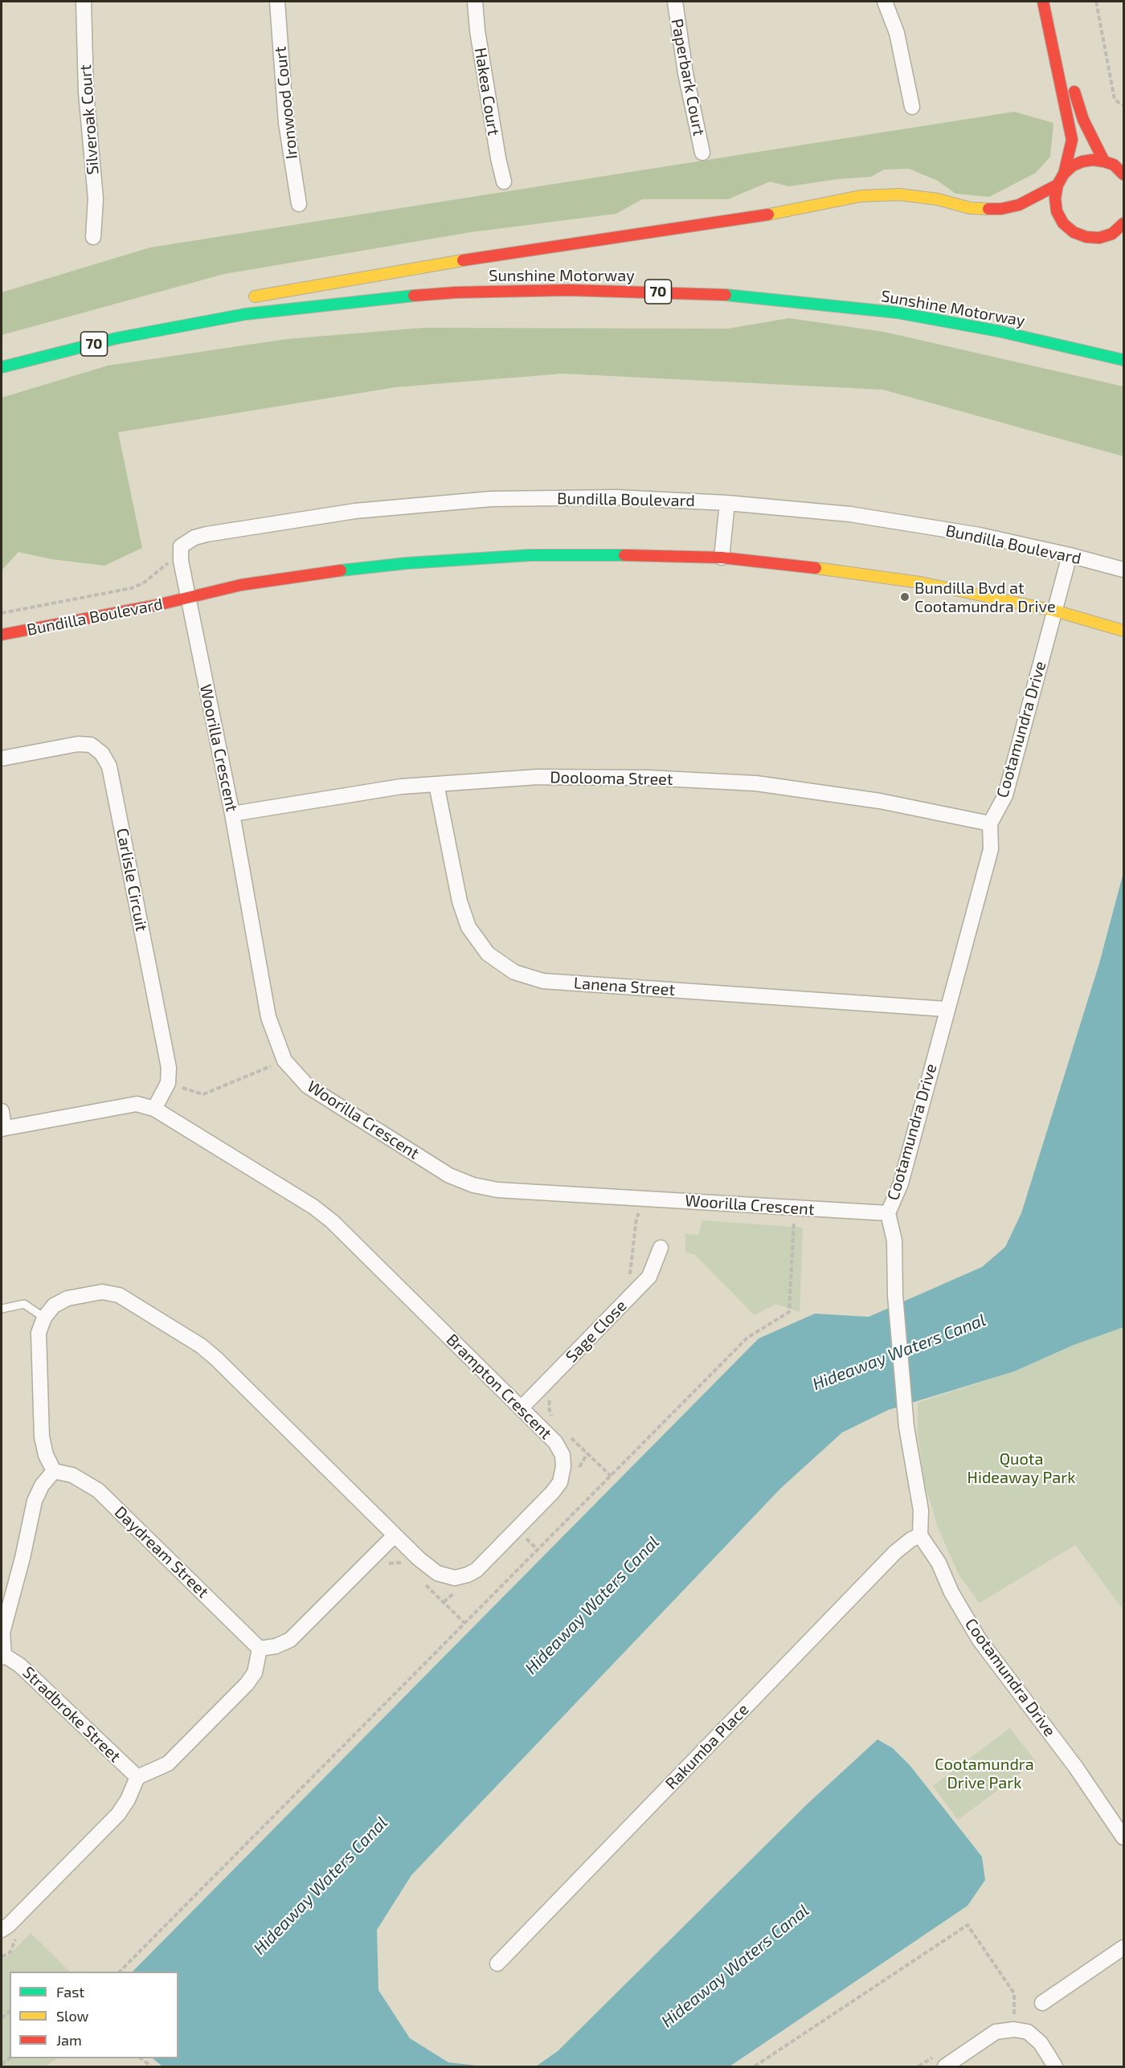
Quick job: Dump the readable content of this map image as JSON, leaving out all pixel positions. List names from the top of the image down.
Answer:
{
  "streets": {
    "main road": ["Sunshine Motorway", "70", "Bundilla Boulevard"],
    "street": [
      "Paperbark Court",
      "Hakea Court",
      "Ironwood Court",
      "Silveroak Court",
      "Cootamundra Drive",
      "Woorilla Crescent",
      "Doolooma Street",
      "Carlisle Circuit",
      "Lanena Street",
      "Sage Close",
      "Brampton Crescent",
      "Daydream Street",
      "Stradbroke Street",
      "Rakumba Place"
    ]
  },
  "crossings": [
    ["Bundilla Boulevard", "Cootamundra Drive"],
    ["Bundilla Boulevard", "Woorilla Crescent"],
    ["Cootamundra Drive", "Woorilla Crescent"],
    ["Cootamundra Drive", "Doolooma Street"],
    ["Cootamundra Drive", "Lanena Street"],
    ["Cootamundra Drive", "Rakumba Place"],
    ["Woorilla Crescent", "Doolooma Street"],
    ["Doolooma Street", "Lanena Street"],
    ["Sage Close", "Brampton Crescent"]
  ],
  "water": ["Hideaway Waters Canal"],
  "parks": ["Quota Hideaway Park", "Cootamundra Drive Park"],
  "places": ["Bundilla Bvd at Cootamundra Drive"],
  "legend": ["Fast", "Slow", "Jam"]
}
